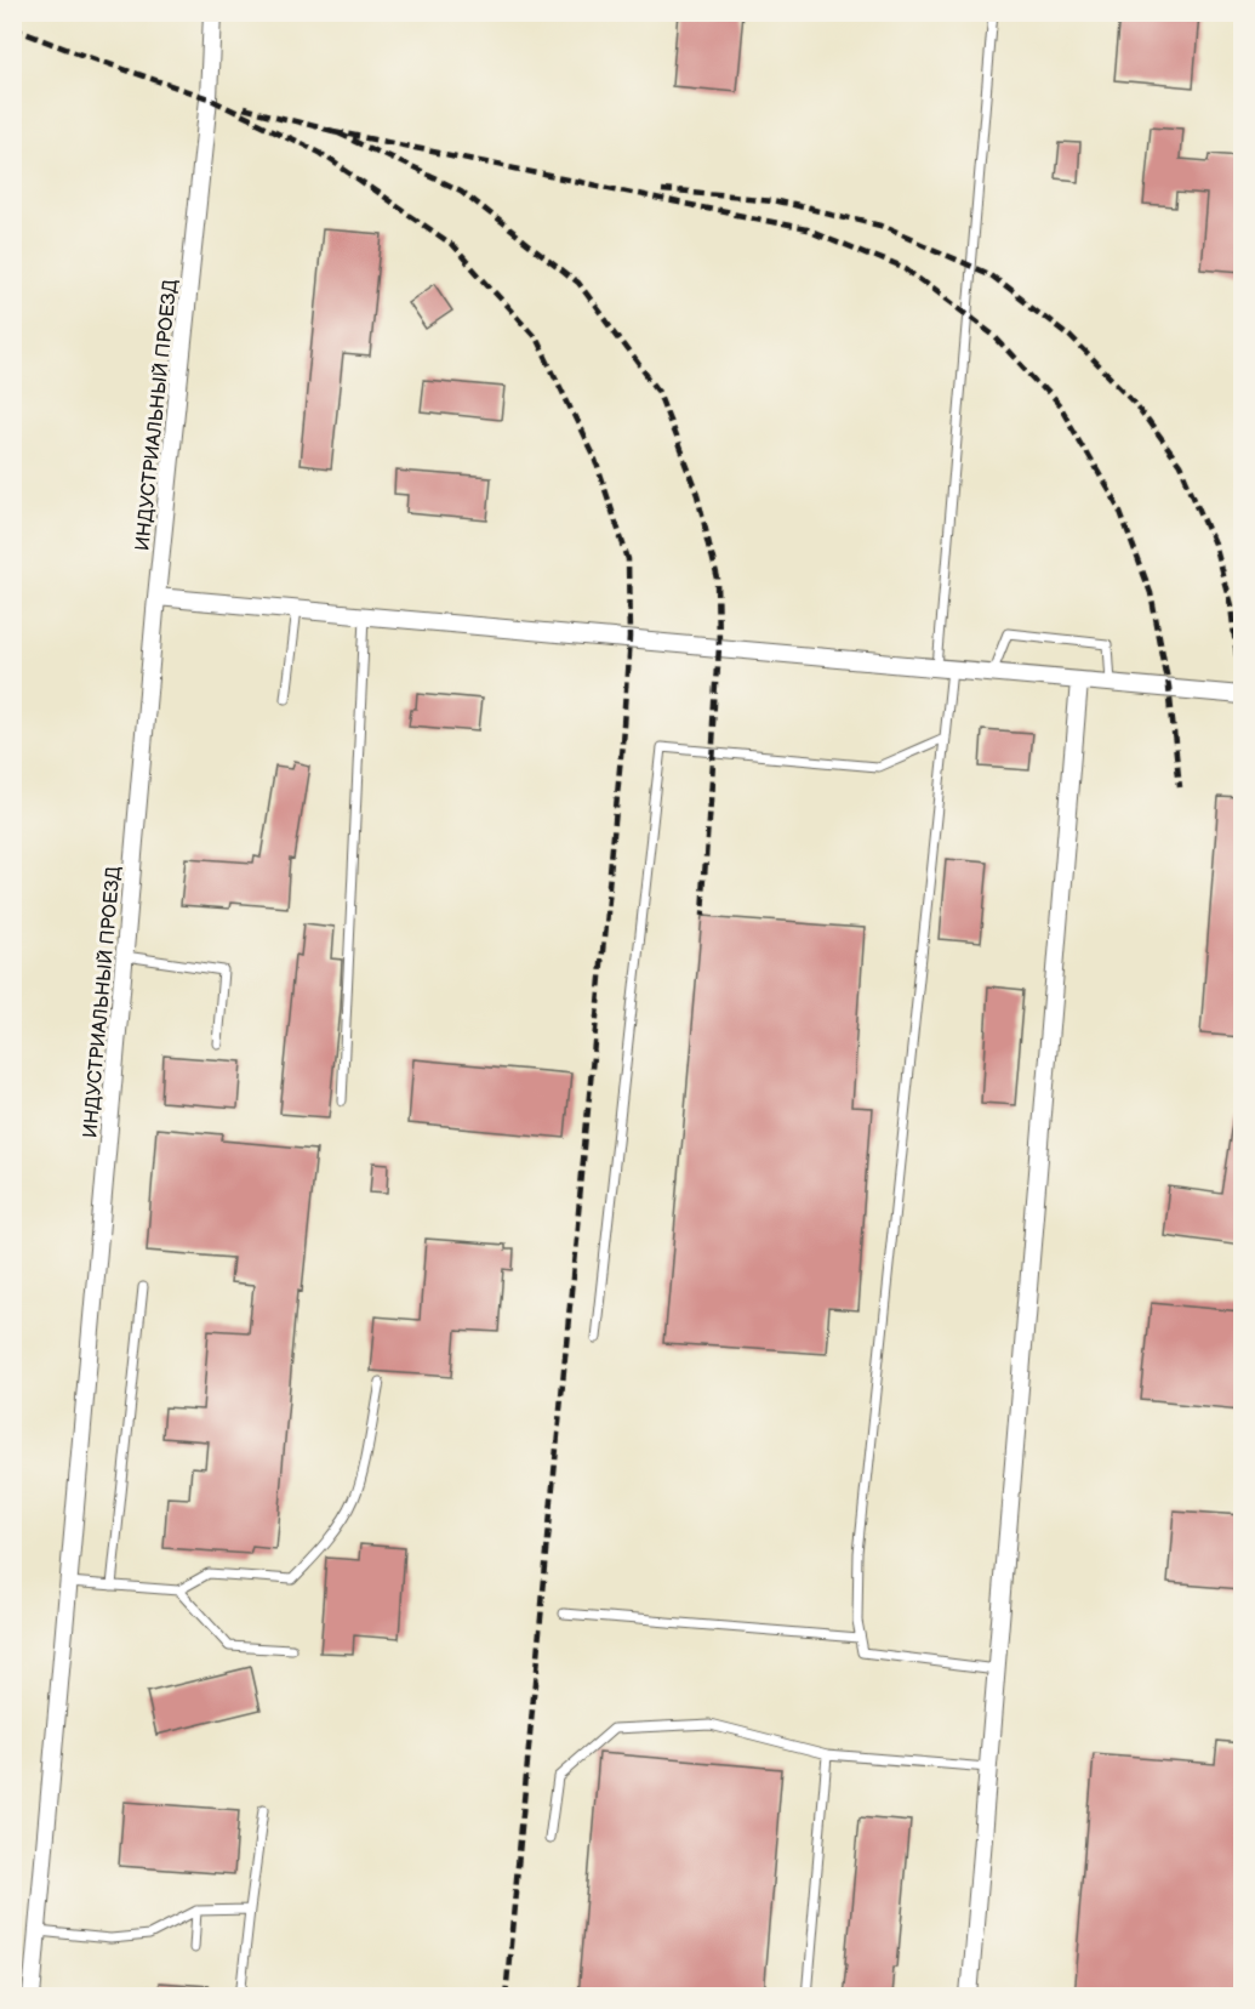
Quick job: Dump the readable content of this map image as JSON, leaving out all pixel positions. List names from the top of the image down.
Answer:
{
  "streets": {
    "street": ["ИНДУСТРИАЛЬНЫЙ ПРОЕЗД"]
  }
}
